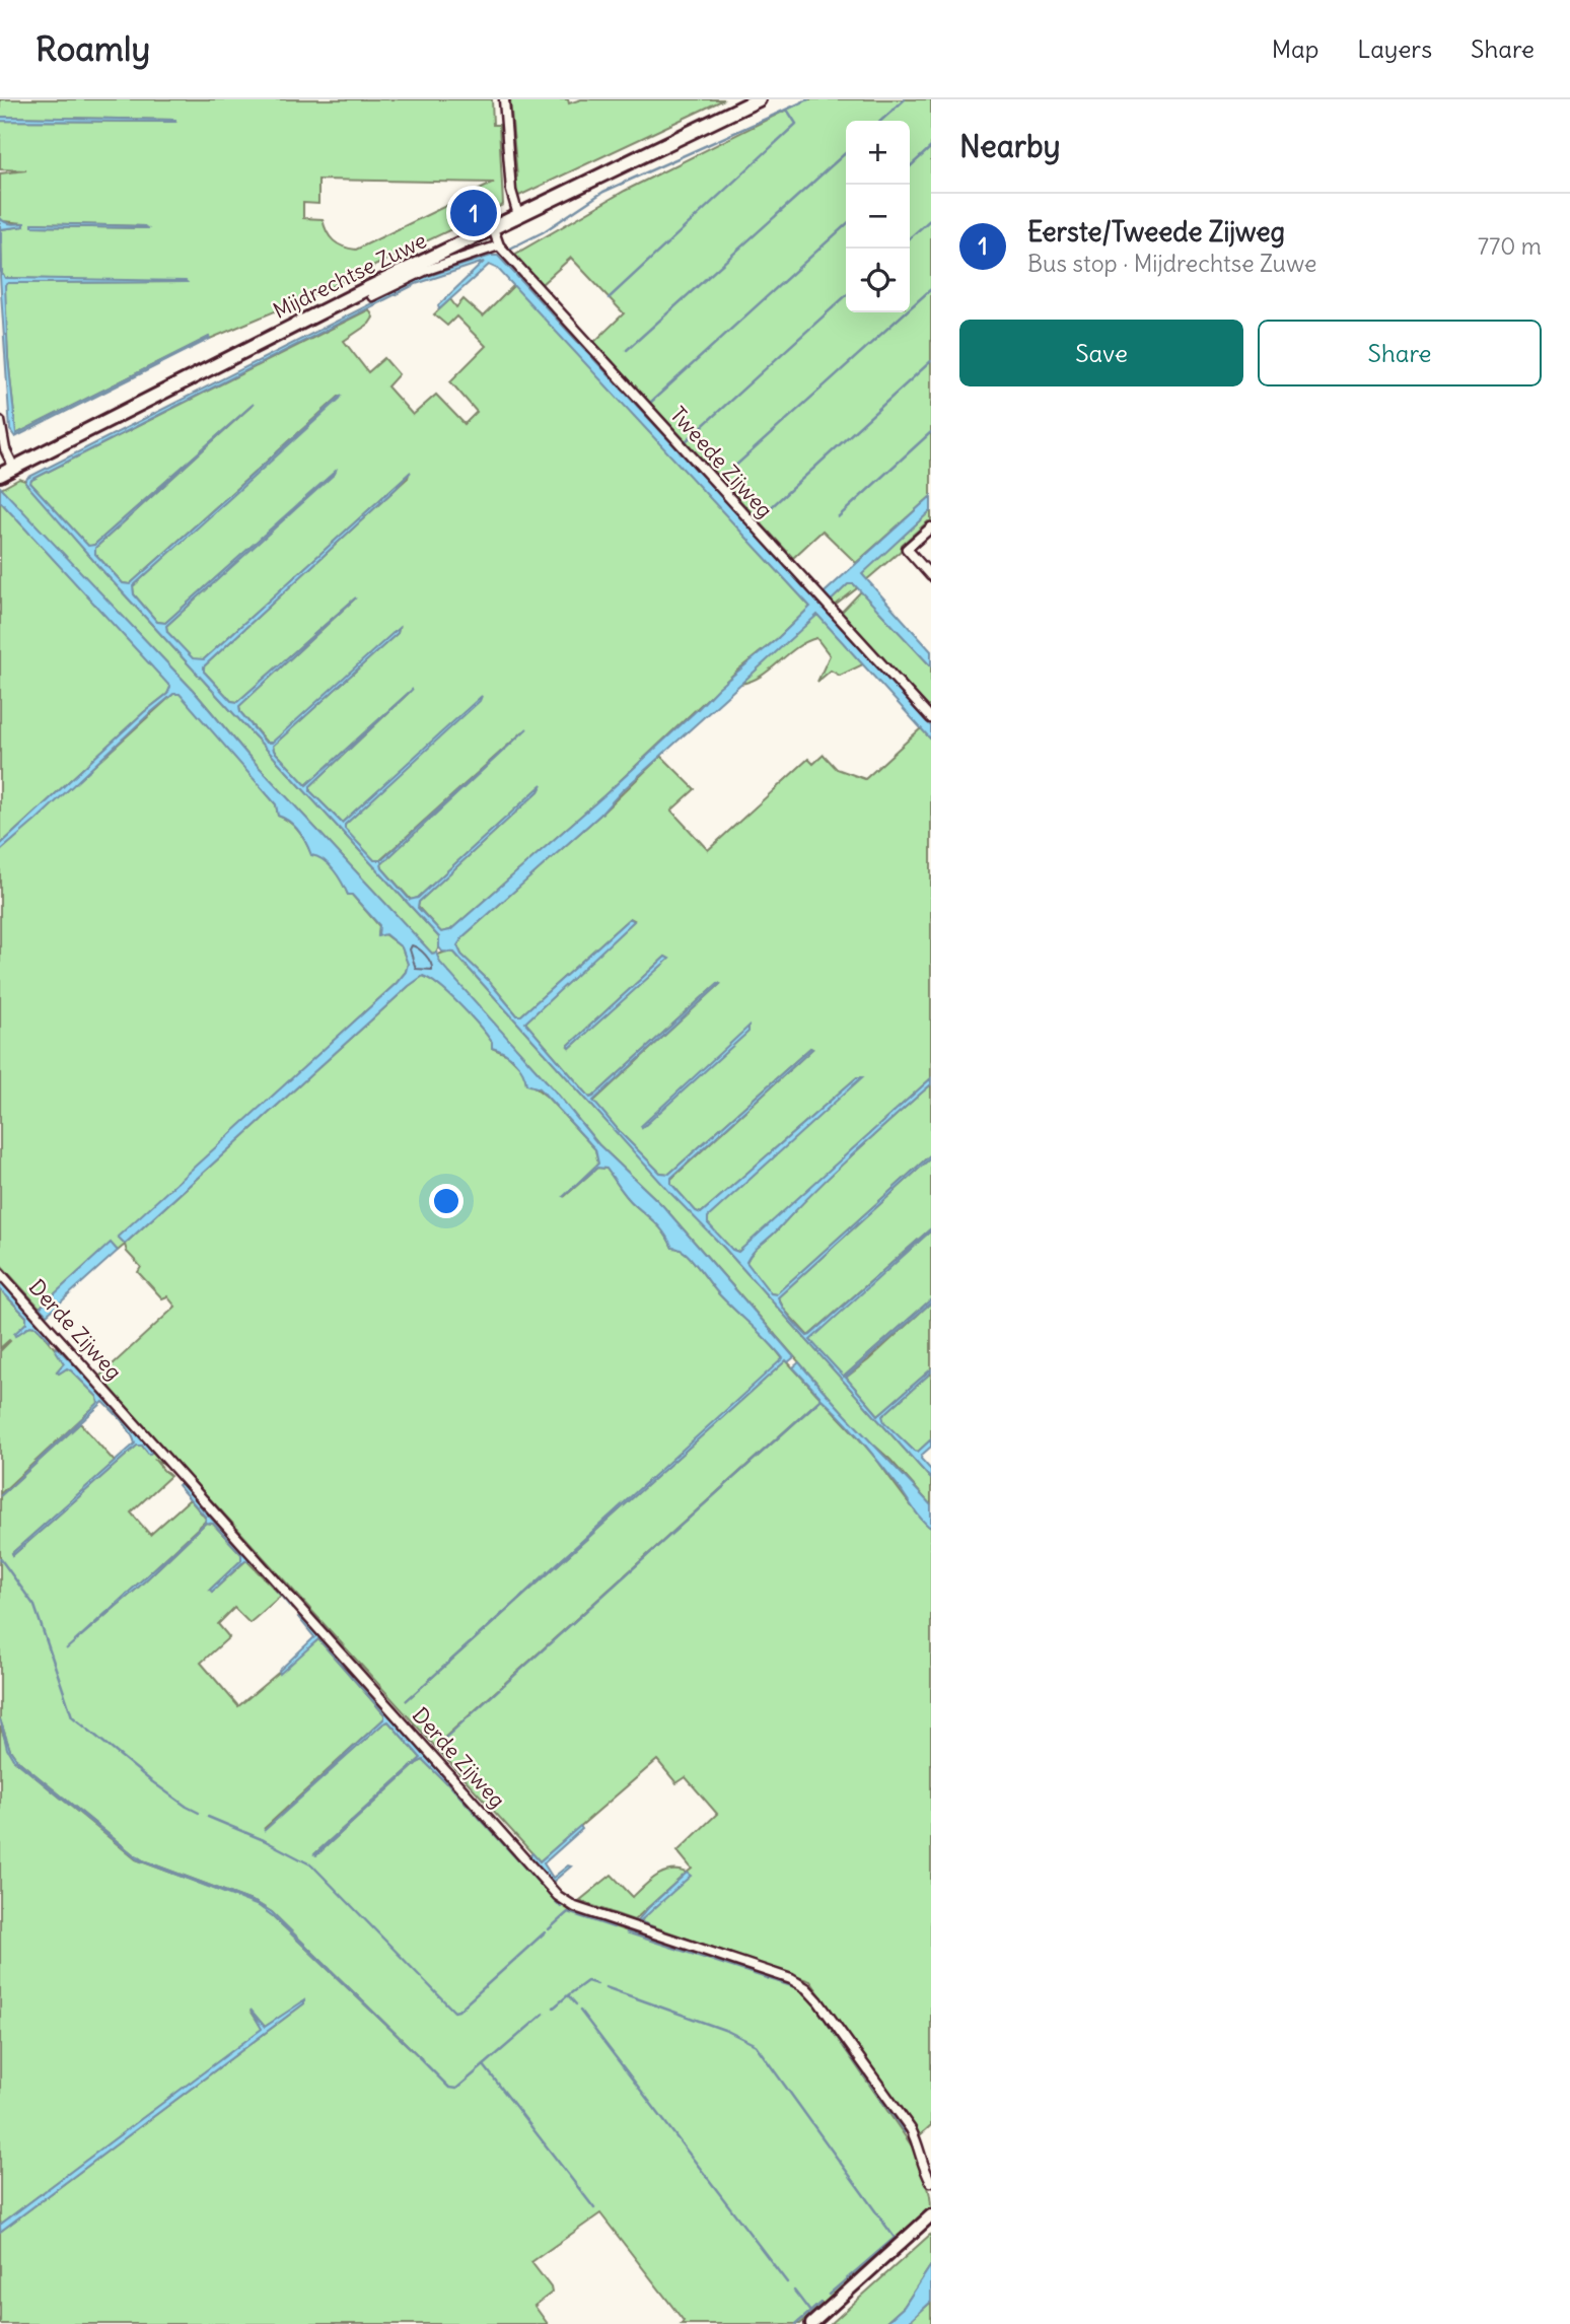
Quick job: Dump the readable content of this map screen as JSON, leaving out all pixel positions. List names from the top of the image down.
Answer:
{
  "streets": {
    "main road": ["Mijdrechtse Zuwe"],
    "street": ["Tweede Zijweg", "Derde Zijweg"]
  },
  "crossings": [
    ["Mijdrechtse Zuwe", "Tweede Zijweg"]
  ],
  "page": {
    "header": "Roamly",
    "nav": ["Map", "Layers", "Share"],
    "heading": "Nearby",
    "map_buttons": ["+", "−"],
    "pins": "1",
    "list": [
      {
        "mark": "1",
        "name": "Eerste/Tweede Zijweg",
        "note": "Bus stop · Mijdrechtse Zuwe",
        "value": "770 m"
      }
    ],
    "buttons": ["Save", "Share"]
  }
}
